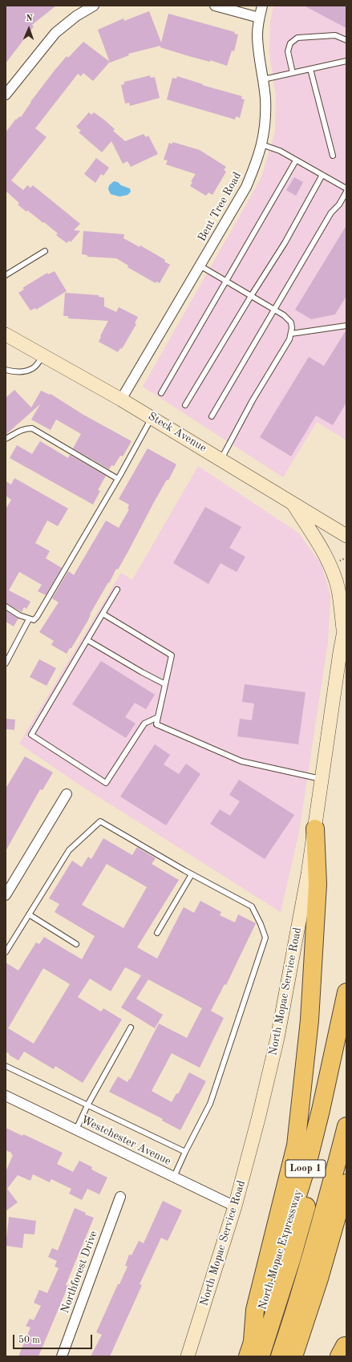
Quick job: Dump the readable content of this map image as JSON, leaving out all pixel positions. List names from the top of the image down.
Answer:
{
  "streets": {
    "highway": ["Loop 1", "North Mopac Expressway"],
    "main road": ["Steck Avenue", "North Mopac Service Road"],
    "street": ["Bent Tree Road", "Westchester Avenue", "Northforest Drive"]
  },
  "crossings": [
    ["Bent Tree Road", "Steck Avenue"],
    ["North Mopac Service Road", "Westchester Avenue"]
  ],
  "scale_bar": "50 m",
  "north": "top"
}
